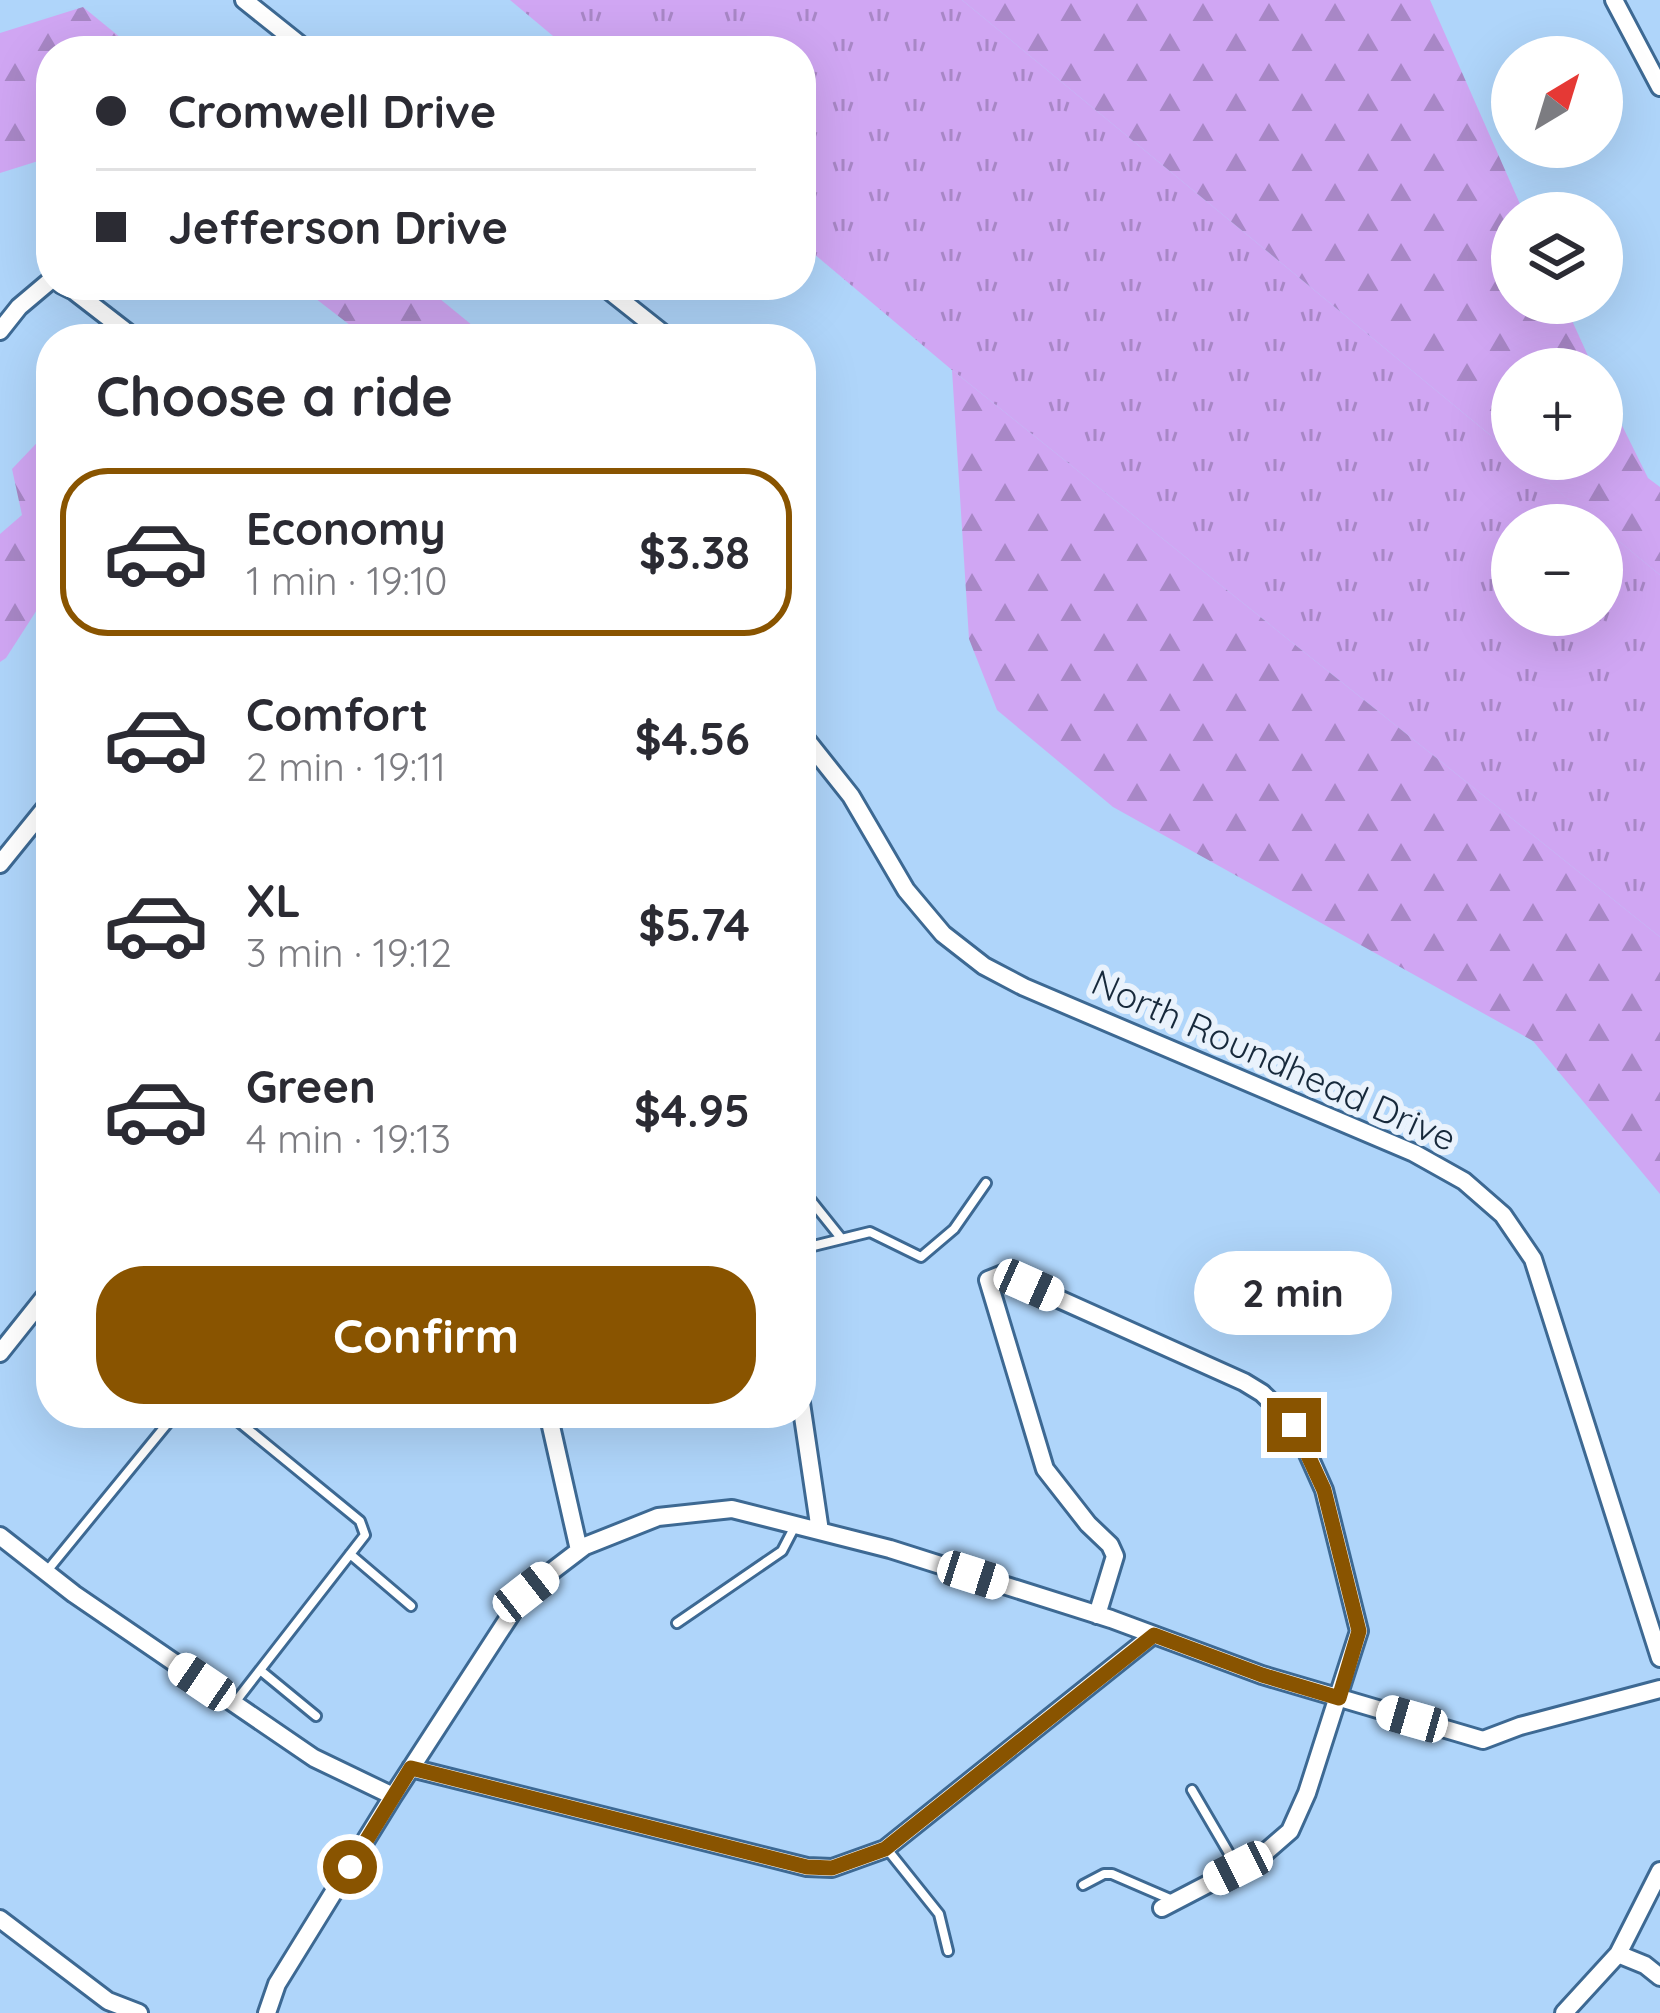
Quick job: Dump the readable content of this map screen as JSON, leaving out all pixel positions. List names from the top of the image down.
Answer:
{
  "streets": {
    "street": ["North Roundhead Drive"]
  },
  "north": "top right",
  "page": {
    "map_buttons": ["+", "−"],
    "banner": ["Cromwell Drive", "Jefferson Drive"],
    "heading": "Choose a ride",
    "list": [
      {
        "name": "Economy",
        "note": "1 min · 19:10",
        "value": "$3.38"
      },
      {
        "name": "Comfort",
        "note": "2 min · 19:11",
        "value": "$4.56"
      },
      {
        "name": "XL",
        "note": "3 min · 19:12",
        "value": "$5.74"
      },
      {
        "name": "Green",
        "note": "4 min · 19:13",
        "value": "$4.95"
      }
    ],
    "buttons": "Confirm",
    "bubble": "2 min"
  }
}
